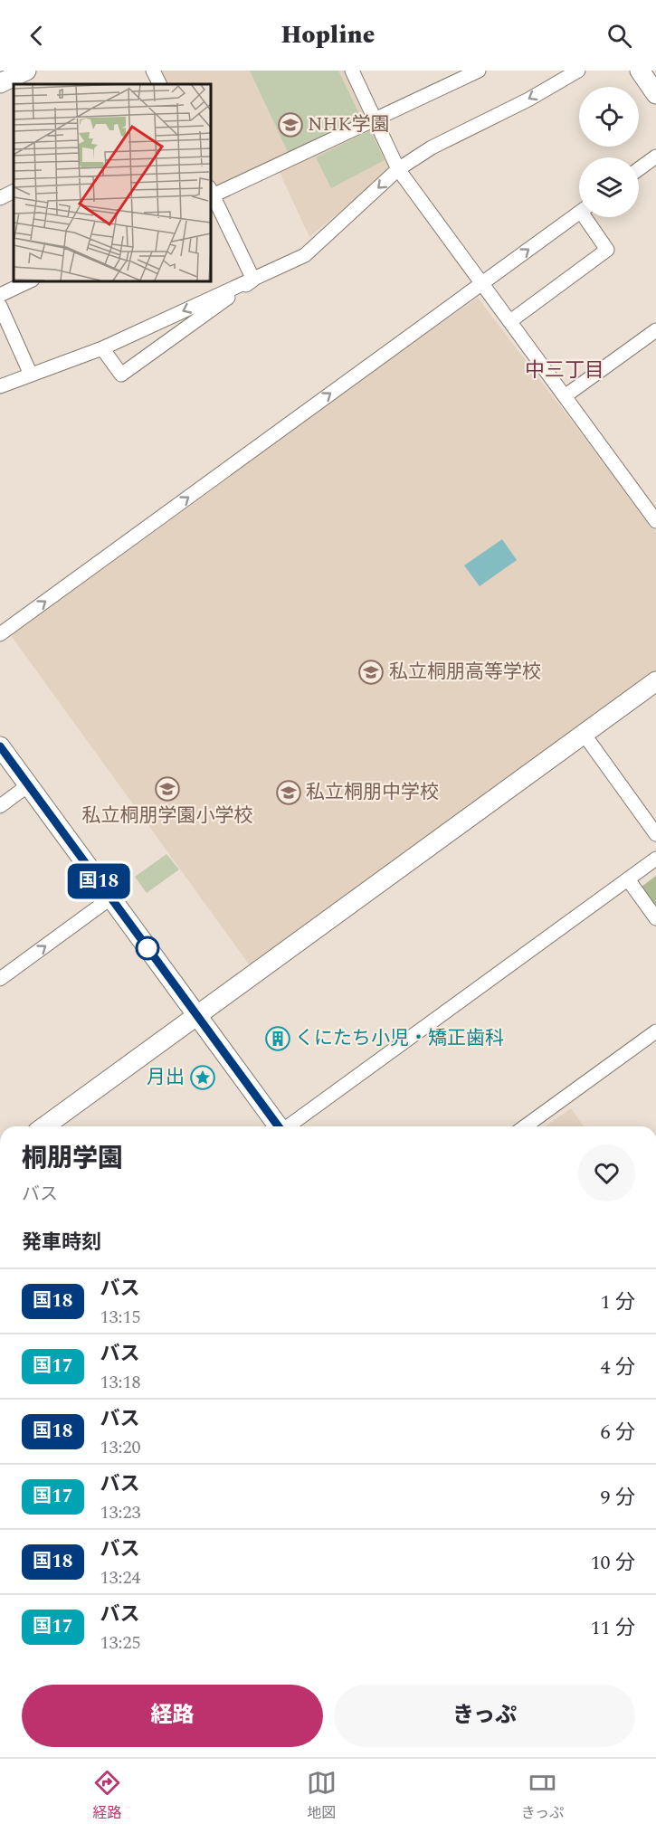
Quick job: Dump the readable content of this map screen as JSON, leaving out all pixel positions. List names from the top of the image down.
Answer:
{
  "districts": ["中三丁目"],
  "places": {
    "school or university": [
      "NHK学園",
      "私立桐朋高等学校",
      "私立桐朋学園小学校",
      "私立桐朋中学校"
    ],
    "building": ["くにたち小児・矯正歯科"],
    "place": ["月出"]
  },
  "lines": ["bus line 国18"],
  "page": {
    "header": "Hopline",
    "on_map": "国18",
    "heading": [
      ["桐朋学園", "バス"],
      "発車時刻"
    ],
    "list": [
      {
        "mark": "国18",
        "name": "バス",
        "note": "13:15",
        "value": "1 分"
      },
      {
        "mark": "国17",
        "name": "バス",
        "note": "13:18",
        "value": "4 分"
      },
      {
        "mark": "国18",
        "name": "バス",
        "note": "13:20",
        "value": "6 分"
      },
      {
        "mark": "国17",
        "name": "バス",
        "note": "13:23",
        "value": "9 分"
      },
      {
        "mark": "国18",
        "name": "バス",
        "note": "13:24",
        "value": "10 分"
      },
      {
        "mark": "国17",
        "name": "バス",
        "note": "13:25",
        "value": "11 分"
      }
    ],
    "buttons": ["経路", "きっぷ"],
    "tabs": ["経路", "地図", "きっぷ"]
  }
}
